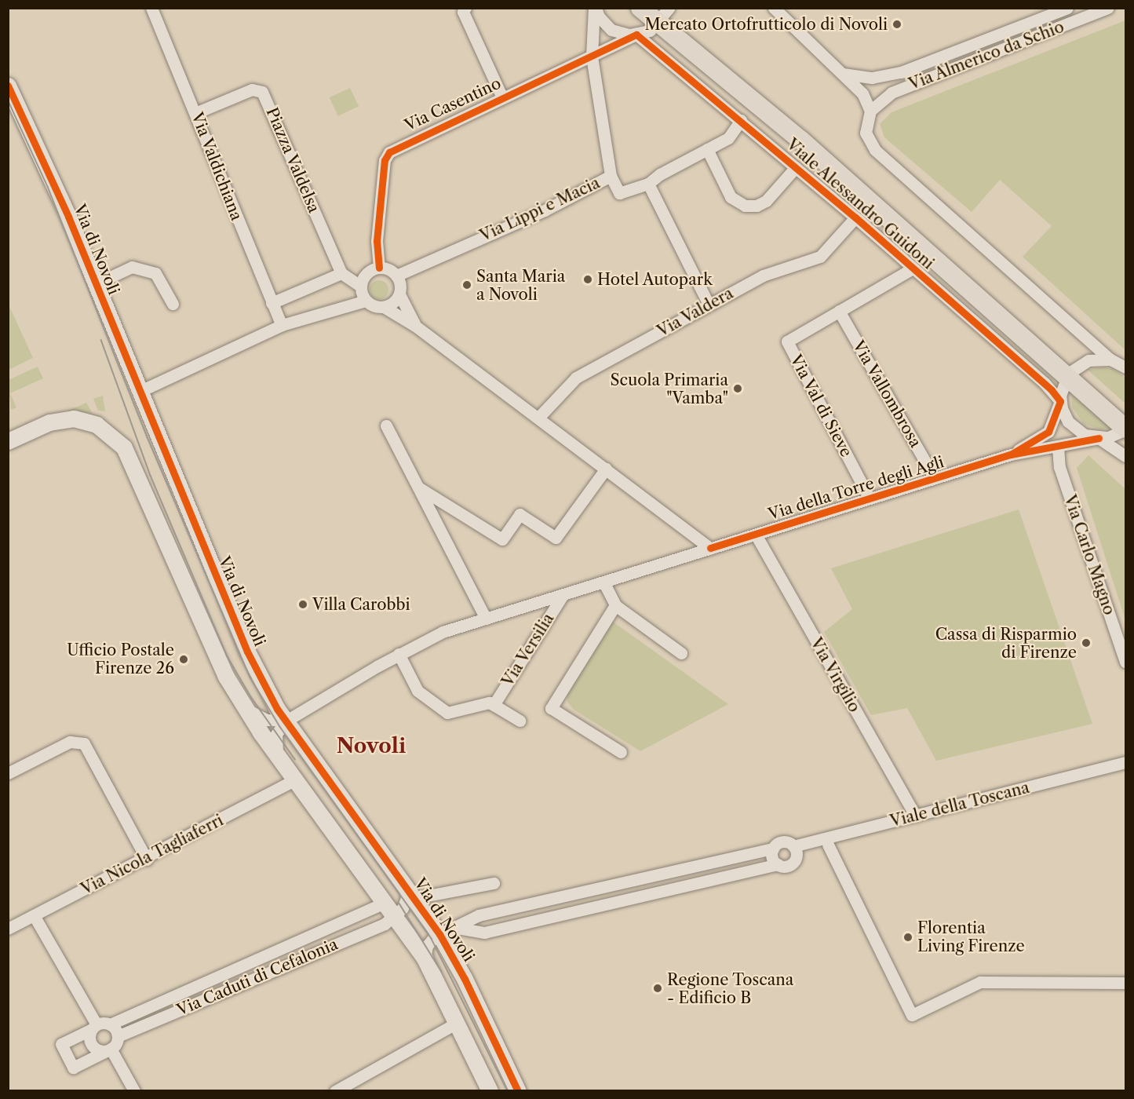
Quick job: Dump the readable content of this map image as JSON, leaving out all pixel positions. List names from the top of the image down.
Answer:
{
  "streets": {
    "main road": ["Viale Alessandro Guidoni"],
    "street": [
      "Via Almerico da Schio",
      "Via Casentino",
      "Piazza Valdelsa",
      "Via Valdichiana",
      "Via Lippi e Macia",
      "Via di Novoli",
      "Via Valdera",
      "Via Vallombrosa",
      "Via Val di Sieve",
      "Via della Torre degli Agli",
      "Via Carlo Magno",
      "Via Versilia",
      "Via Virgilio",
      "Viale della Toscana",
      "Via Nicola Tagliaferri",
      "Via Caduti di Cefalonia"
    ]
  },
  "crossings": [
    ["Via Casentino", "Viale Alessandro Guidoni"],
    ["Via Casentino", "Via Lippi e Macia"],
    ["Piazza Valdelsa", "Via Valdichiana"],
    ["Viale Alessandro Guidoni", "Via Lippi e Macia"],
    ["Viale Alessandro Guidoni", "Via Valdera"],
    ["Viale Alessandro Guidoni", "Via Val di Sieve"],
    ["Viale Alessandro Guidoni", "Via della Torre degli Agli"],
    ["Via di Novoli", "Via della Torre degli Agli"],
    ["Via di Novoli", "Viale della Toscana"],
    ["Via di Novoli", "Via Caduti di Cefalonia"],
    ["Via Vallombrosa", "Via Val di Sieve"],
    ["Via Vallombrosa", "Via della Torre degli Agli"],
    ["Via Val di Sieve", "Via della Torre degli Agli"],
    ["Via della Torre degli Agli", "Via Carlo Magno"],
    ["Via della Torre degli Agli", "Via Versilia"],
    ["Via della Torre degli Agli", "Via Virgilio"],
    ["Via Virgilio", "Viale della Toscana"]
  ],
  "districts": ["Novoli"],
  "places": [
    "Mercato Ortofrutticolo di Novoli",
    "Hotel Autopark",
    "Santa Maria a Novoli",
    "Scuola Primaria \"Vamba\"",
    "Villa Carobbi",
    "Cassa di Risparmio di Firenze",
    "Ufficio Postale Firenze 26",
    "Florentia Living Firenze",
    "Regione Toscana - Edificio B"
  ]
}
